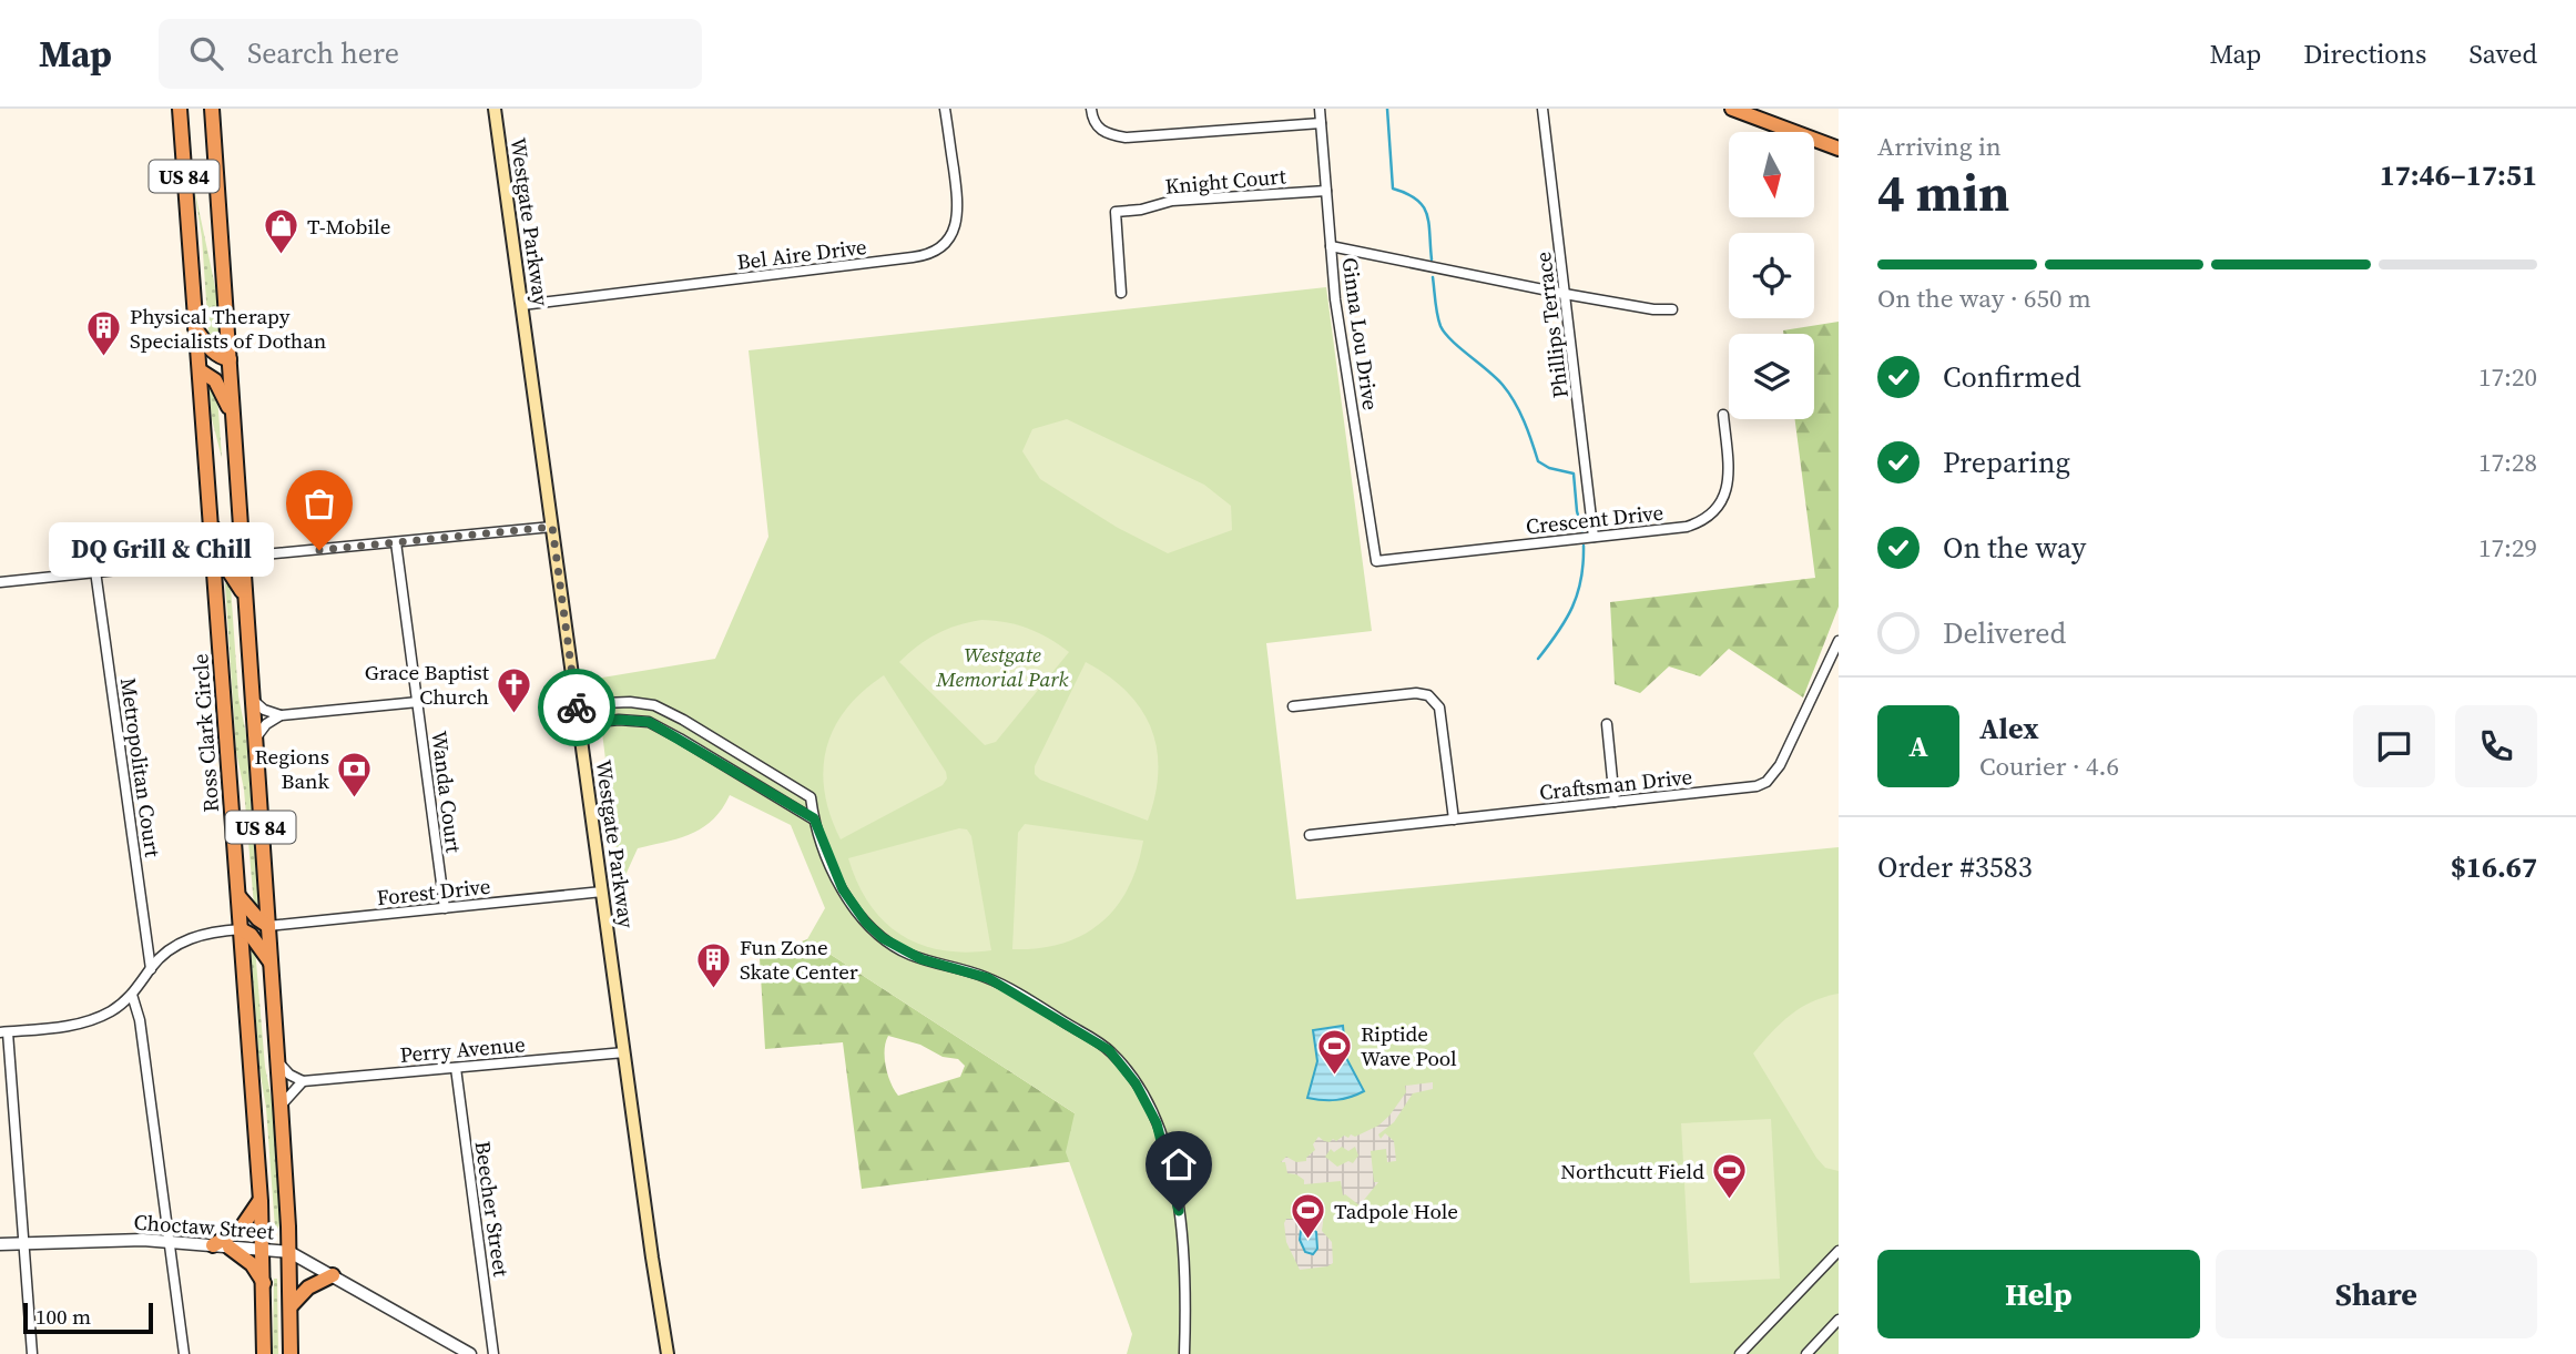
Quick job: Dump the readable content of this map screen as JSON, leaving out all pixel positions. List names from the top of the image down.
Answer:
{
  "streets": {
    "highway": ["US 84", "Ross Clark Circle"],
    "main road": ["Westgate Parkway"],
    "street": [
      "Knight Court",
      "Bel Aire Drive",
      "Phillips Terrace",
      "Ginna Lou Drive",
      "Crescent Drive",
      "Metropolitan Court",
      "Craftsman Drive",
      "Wanda Court",
      "Forest Drive",
      "Perry Avenue",
      "Beecher Street",
      "Choctaw Street"
    ]
  },
  "crossings": [
    ["US 84", "Forest Drive"],
    ["US 84", "Choctaw Street"],
    ["Knight Court", "Ginna Lou Drive"],
    ["Westgate Parkway", "Bel Aire Drive"],
    ["Westgate Parkway", "Forest Drive"],
    ["Westgate Parkway", "Perry Avenue"],
    ["Phillips Terrace", "Crescent Drive"],
    ["Ginna Lou Drive", "Crescent Drive"],
    ["Ross Clark Circle", "Choctaw Street"],
    ["Wanda Court", "Forest Drive"],
    ["Perry Avenue", "Beecher Street"]
  ],
  "parks": ["Westgate Memorial Park"],
  "places": {
    "shop": ["T-Mobile"],
    "building": ["Physical Therapy Specialists of Dothan", "Fun Zone Skate Center"],
    "other": ["DQ Grill & Chill"],
    "church": ["Grace Baptist Church"],
    "bank": ["Regions Bank"],
    "sports": ["Riptide Wave Pool", "Northcutt Field", "Tadpole Hole"]
  },
  "scale_bar": "100 m",
  "north": "bottom",
  "page": {
    "header": "Map",
    "search": "Search here",
    "nav": ["Map", "Directions", "Saved"],
    "heading": ["4 min", "Arriving in", "17:46–17:51"],
    "panel": [
      "Alex",
      "Courier · 4.6",
      "Order #3583",
      "$16.67"
    ],
    "bar": "On the way · 650 m",
    "list": [
      ["Confirmed", "17:20"],
      ["Preparing", "17:28"],
      ["On the way", "17:29"],
      "Delivered"
    ],
    "bubble": "DQ Grill & Chill",
    "round": "A",
    "buttons": ["Help", "Share"],
    "scale": "100 m"
  }
}
